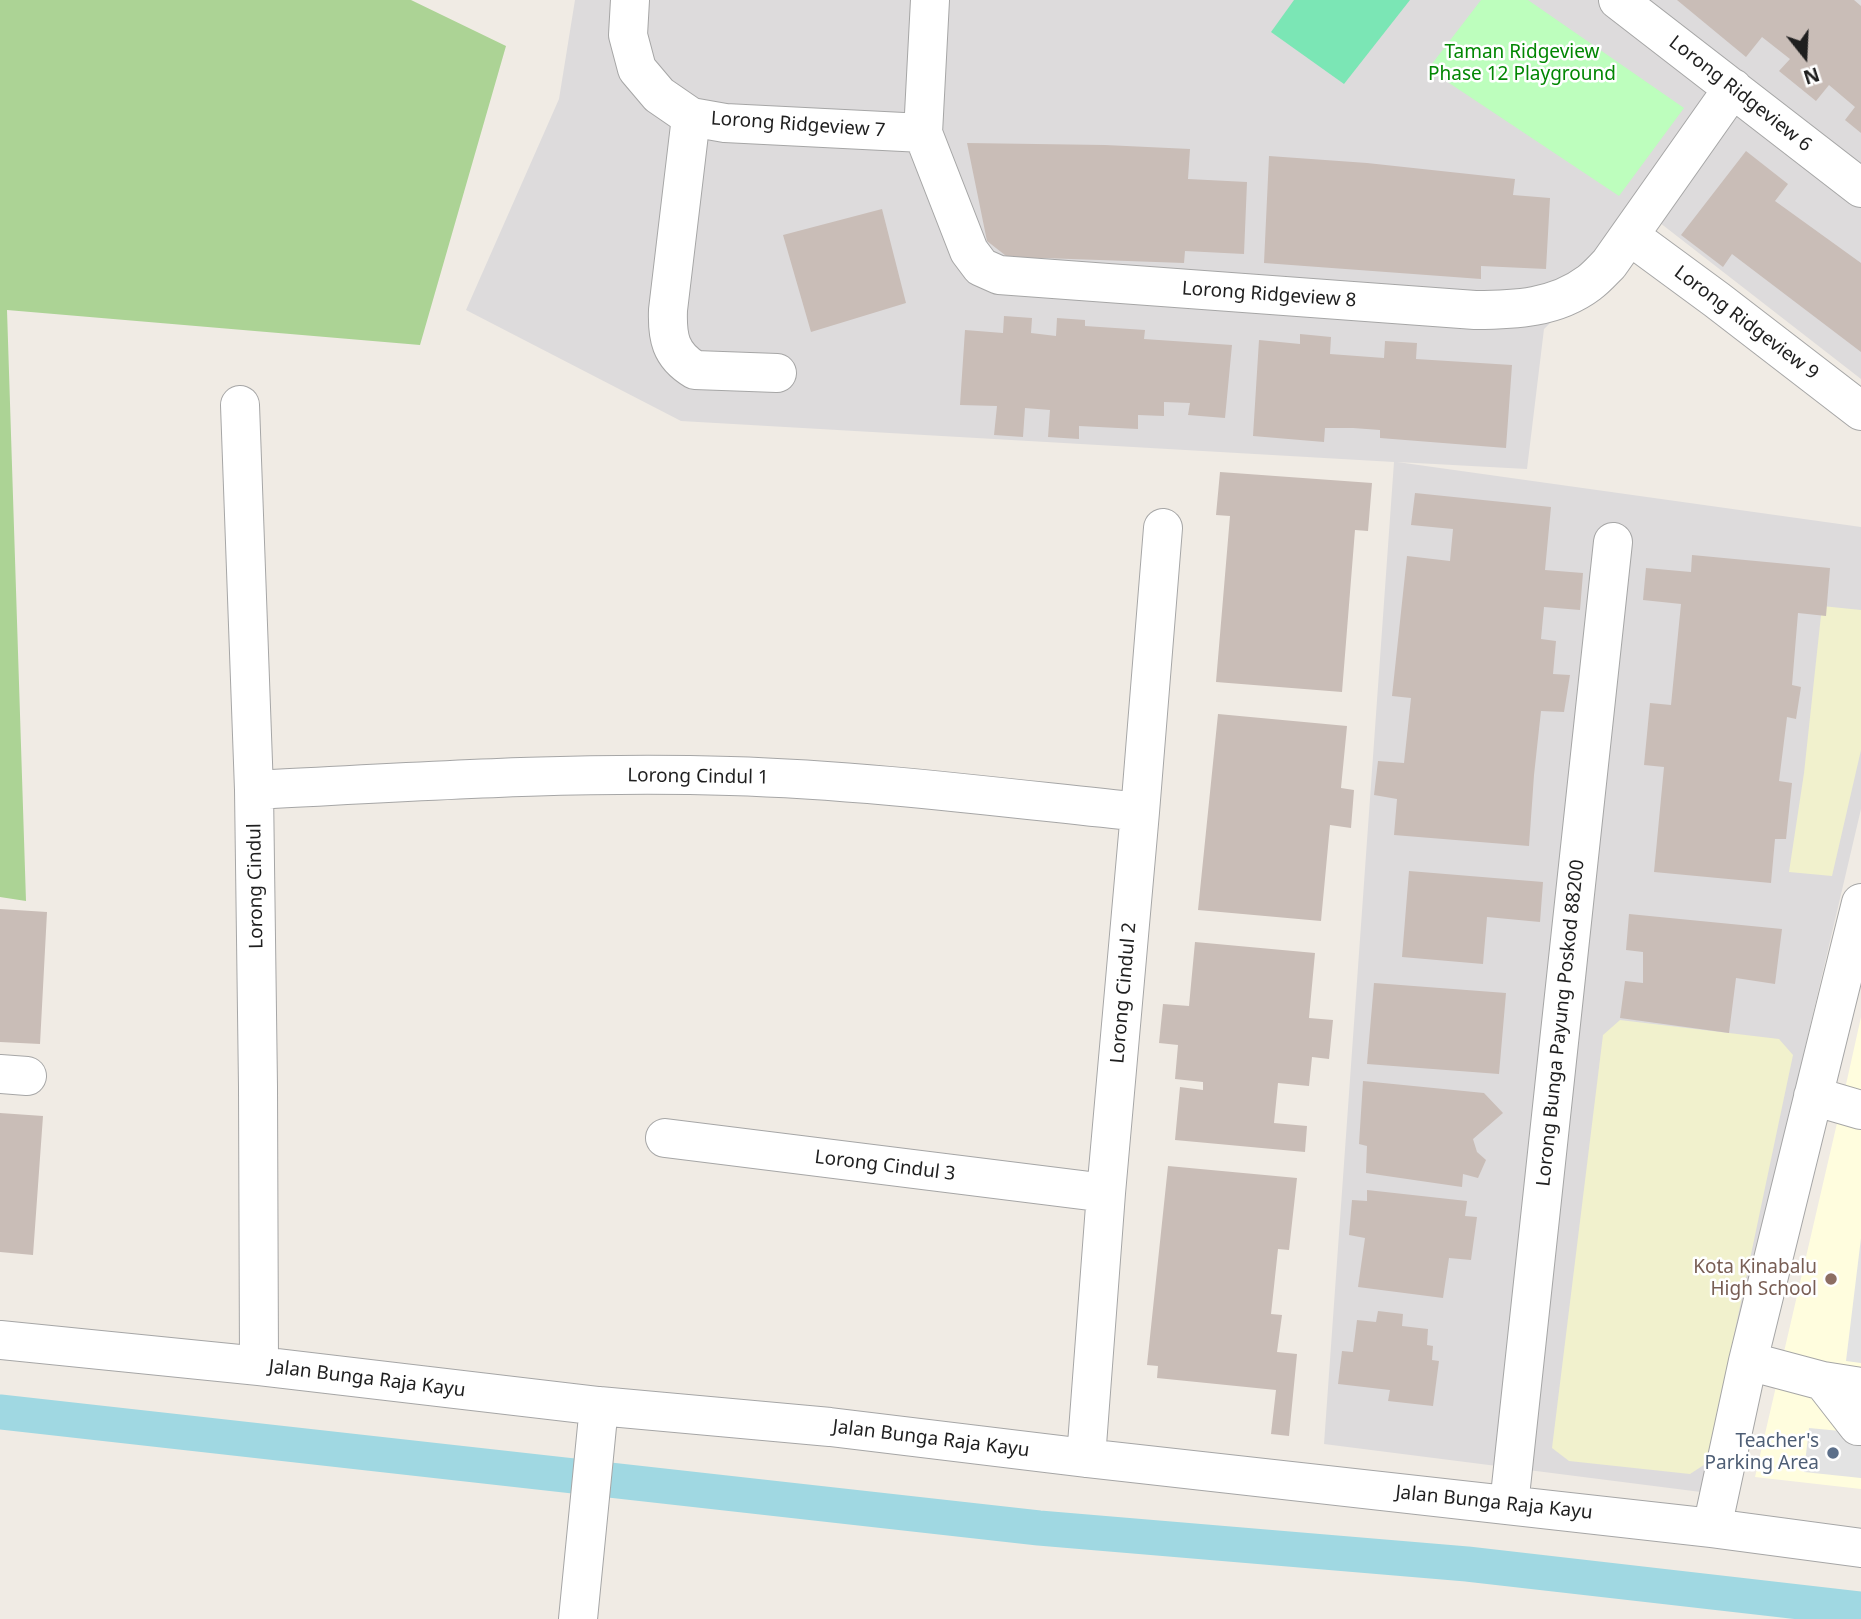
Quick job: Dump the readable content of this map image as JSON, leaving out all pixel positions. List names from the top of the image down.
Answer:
{
  "streets": {
    "street": [
      "Lorong Ridgeview 6",
      "Lorong Ridgeview 7",
      "Lorong Ridgeview 8",
      "Lorong Ridgeview 9",
      "Lorong Cindul 1",
      "Lorong Cindul",
      "Lorong Cindul 2",
      "Lorong Bunga Payung Poskod 88200",
      "Lorong Cindul 3",
      "Jalan Bunga Raja Kayu"
    ]
  },
  "crossings": [
    ["Lorong Ridgeview 6", "Lorong Ridgeview 8"],
    ["Lorong Ridgeview 7", "Lorong Ridgeview 8"],
    ["Lorong Ridgeview 8", "Lorong Ridgeview 9"],
    ["Lorong Cindul 1", "Lorong Cindul"],
    ["Lorong Cindul 1", "Lorong Cindul 2"],
    ["Lorong Cindul", "Jalan Bunga Raja Kayu"],
    ["Lorong Cindul 2", "Lorong Cindul 3"],
    ["Lorong Cindul 2", "Jalan Bunga Raja Kayu"],
    ["Lorong Bunga Payung Poskod 88200", "Jalan Bunga Raja Kayu"]
  ],
  "parks": ["Taman Ridgeview Phase 12 Playground"],
  "places": ["Kota Kinabalu High School", "Teacher's Parking Area"],
  "north": "bottom"
}
